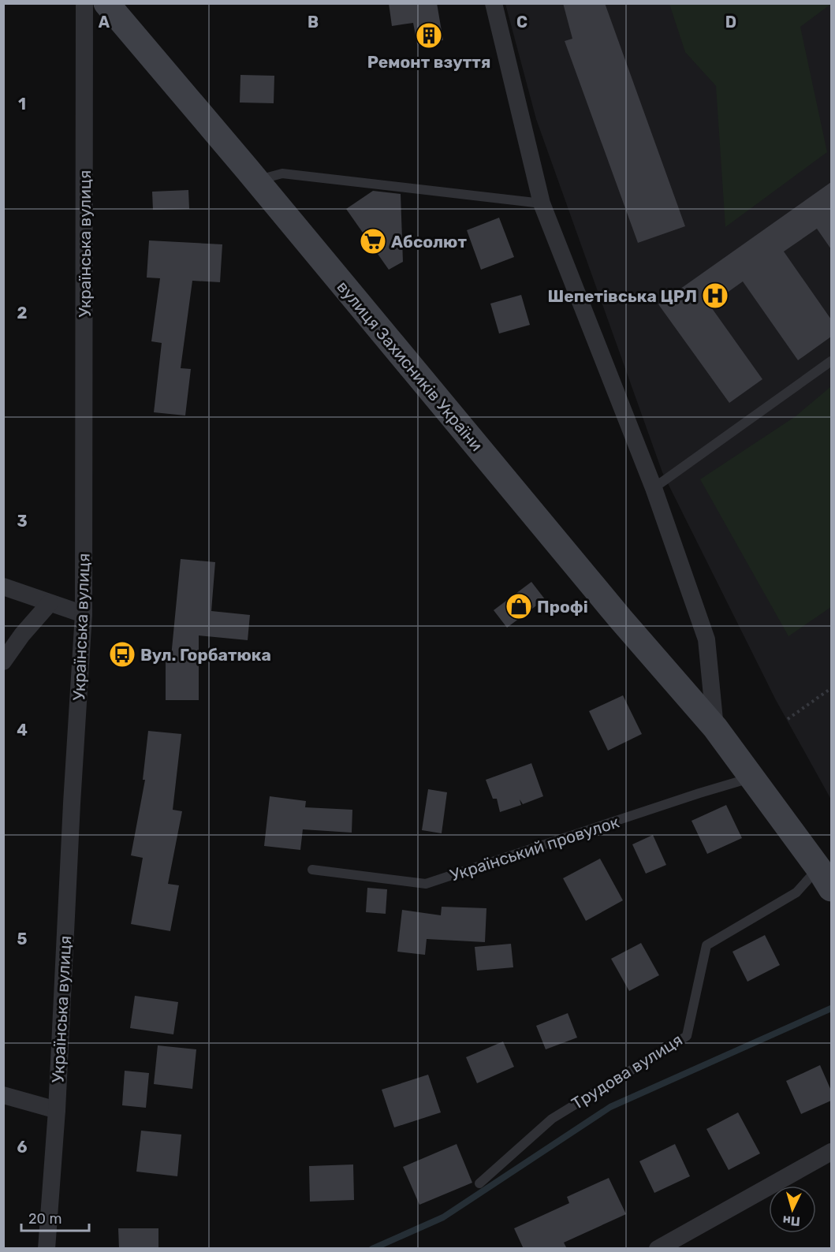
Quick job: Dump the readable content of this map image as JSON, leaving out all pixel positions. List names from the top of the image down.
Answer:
{
  "streets": {
    "main road": ["вулиця Захисників України"],
    "street": ["Українська вулиця"],
    "lane": ["Український провулок", "Трудова вулиця"]
  },
  "crossings": [
    ["вулиця Захисників України", "Український провулок"],
    ["вулиця Захисників України", "Трудова вулиця"]
  ],
  "places": {
    "building": ["Ремонт взуття"],
    "supermarket": ["Абсолют"],
    "hospital": ["Шепетівська ЦРЛ"],
    "shop": ["Профі"],
    "bus stop": ["Вул. Горбатюка"]
  },
  "scale_bar": "20 m",
  "north": "bottom",
  "grid": {
    "columns": [
      "A",
      "B",
      "C",
      "D"
    ],
    "rows": [
      "1",
      "2",
      "3",
      "4",
      "5",
      "6"
    ]
  }
}
